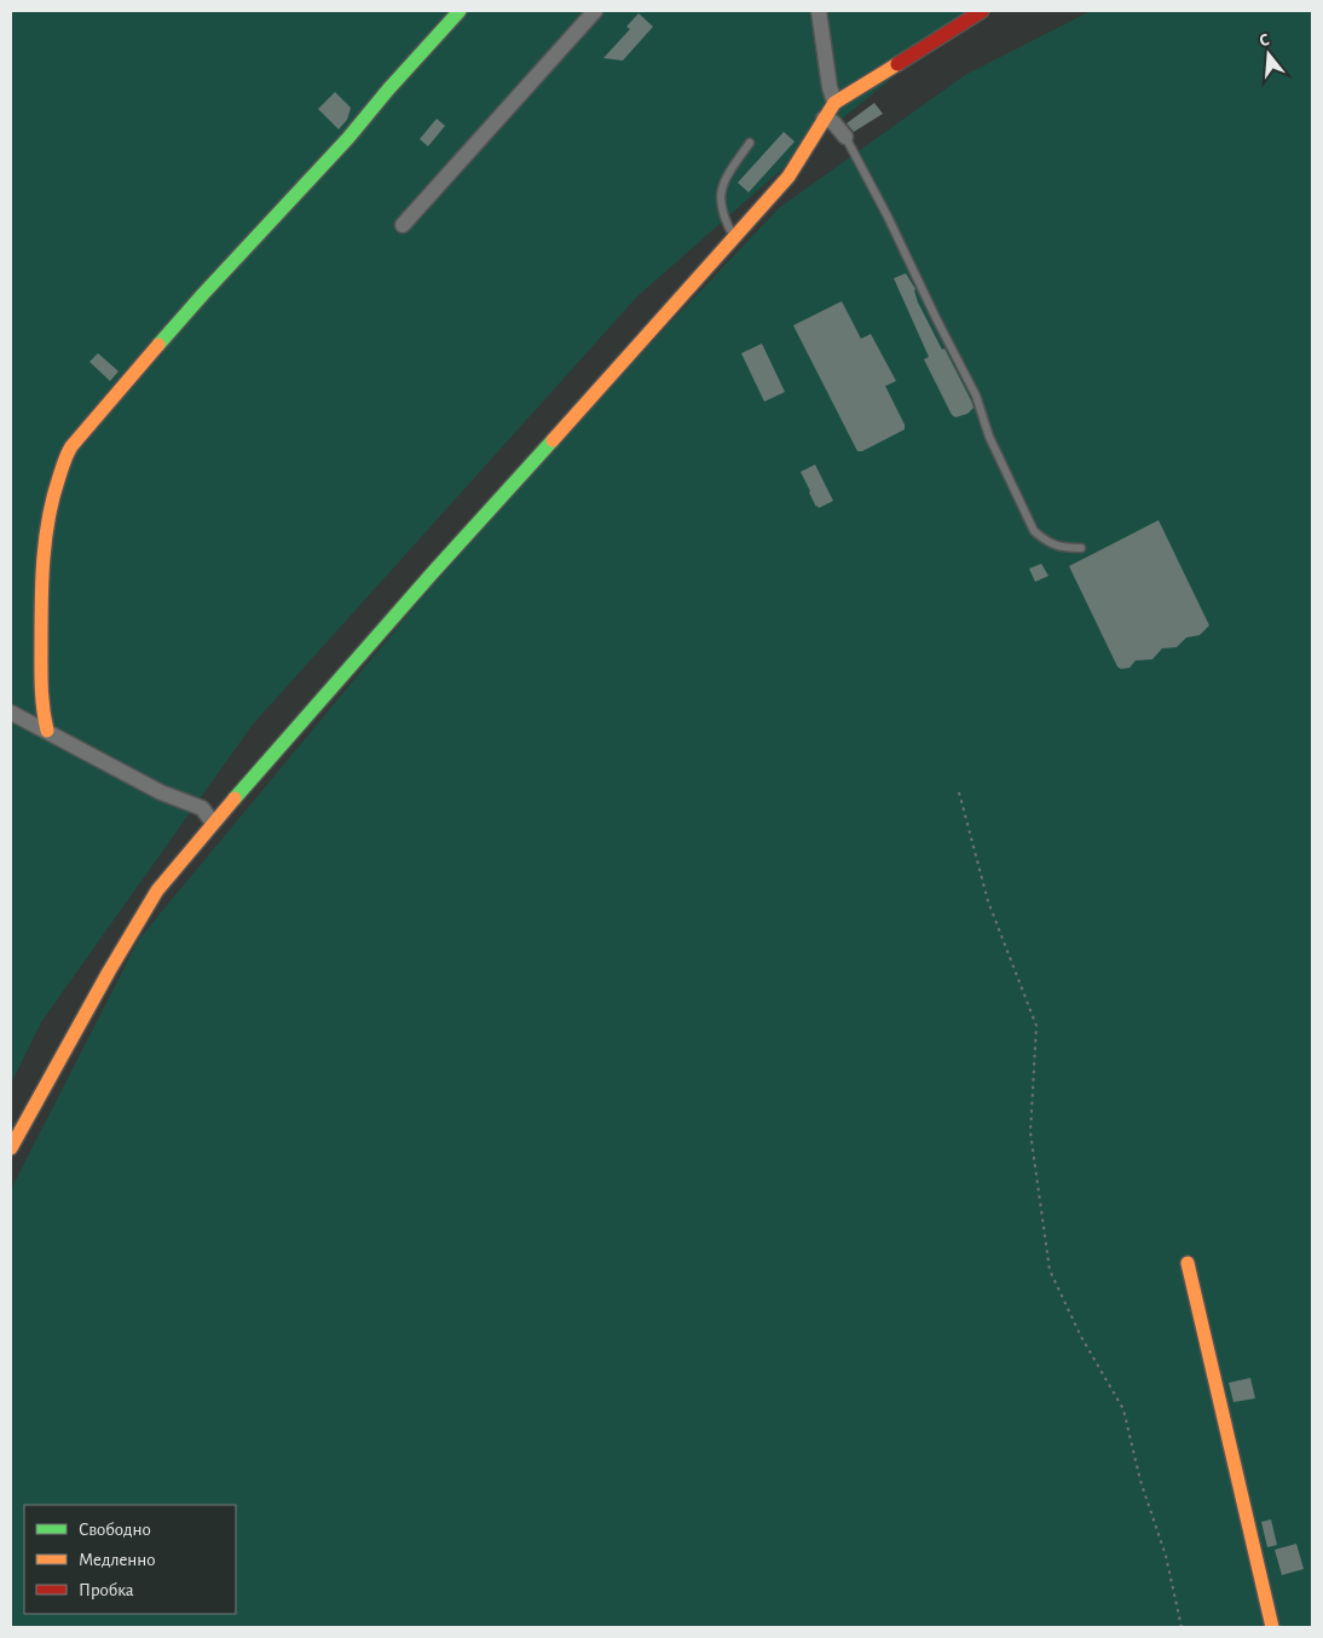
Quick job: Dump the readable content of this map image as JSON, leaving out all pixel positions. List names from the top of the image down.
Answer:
{
  "legend": ["Свободно", "Медленно", "Пробка"],
  "north": "top"
}
